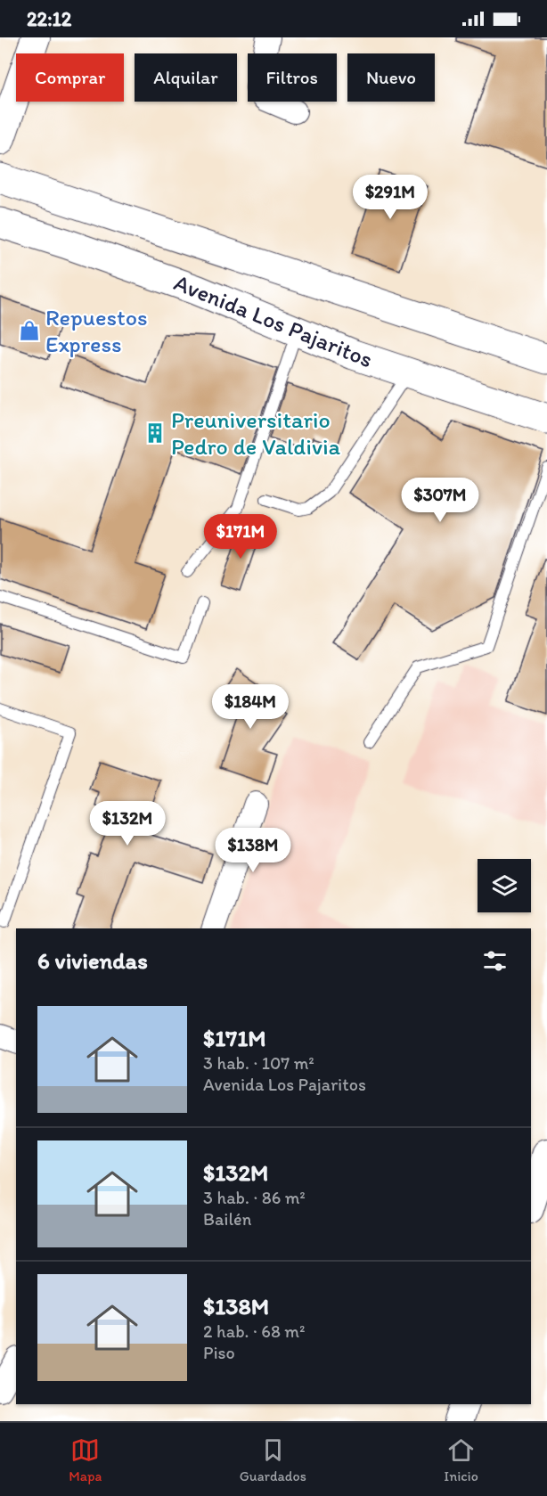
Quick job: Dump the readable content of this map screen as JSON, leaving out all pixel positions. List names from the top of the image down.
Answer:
{
  "streets": {
    "main road": ["Avenida Los Pajaritos"]
  },
  "places": {
    "shop": ["Repuestos Express"],
    "building": ["Preuniversitario Pedro de Valdivia"]
  },
  "page": {
    "status": "22:12",
    "chip": [
      "Comprar",
      "Alquilar",
      "Filtros",
      "Nuevo"
    ],
    "price": [
      "$291M",
      "$307M",
      "$171M",
      "$184M",
      "$132M",
      "$138M"
    ],
    "heading": "6 viviendas",
    "list": [
      {
        "name": "$171M",
        "note": "3 hab. · 107 m² · Avenida Los Pajaritos"
      },
      {
        "name": "$132M",
        "note": "3 hab. · 86 m² · Bailén"
      },
      {
        "name": "$138M",
        "note": "2 hab. · 68 m² · Piso"
      }
    ],
    "tabs": ["Mapa", "Guardados", "Inicio"]
  }
}
